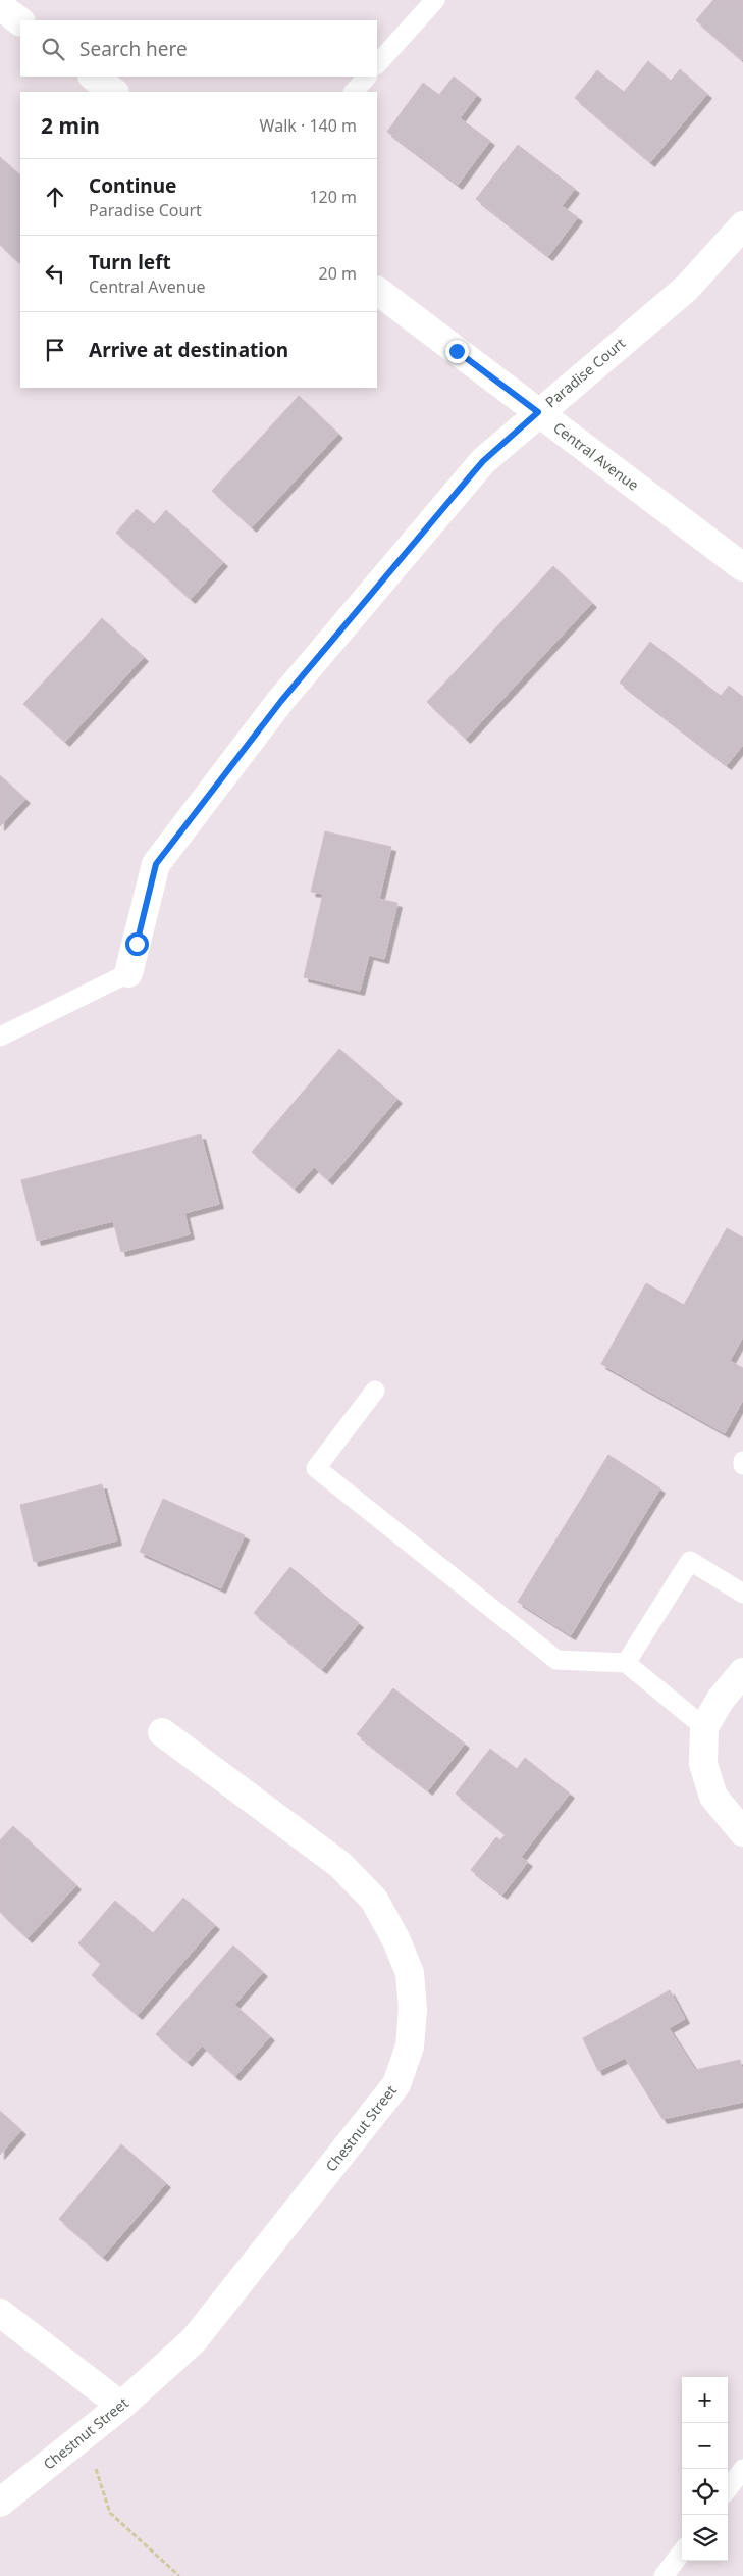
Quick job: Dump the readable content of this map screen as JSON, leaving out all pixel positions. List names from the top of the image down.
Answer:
{
  "streets": {
    "street": ["Paradise Court", "Central Avenue", "Chestnut Street"]
  },
  "crossings": [
    ["Paradise Court", "Central Avenue"]
  ],
  "page": {
    "search": "Search here",
    "heading": ["2 min", "Walk · 140 m"],
    "list": [
      ["Continue", "Paradise Court", "120 m"],
      ["Turn left", "Central Avenue", "20 m"],
      "Arrive at destination"
    ],
    "map_buttons": ["+", "−"]
  }
}
